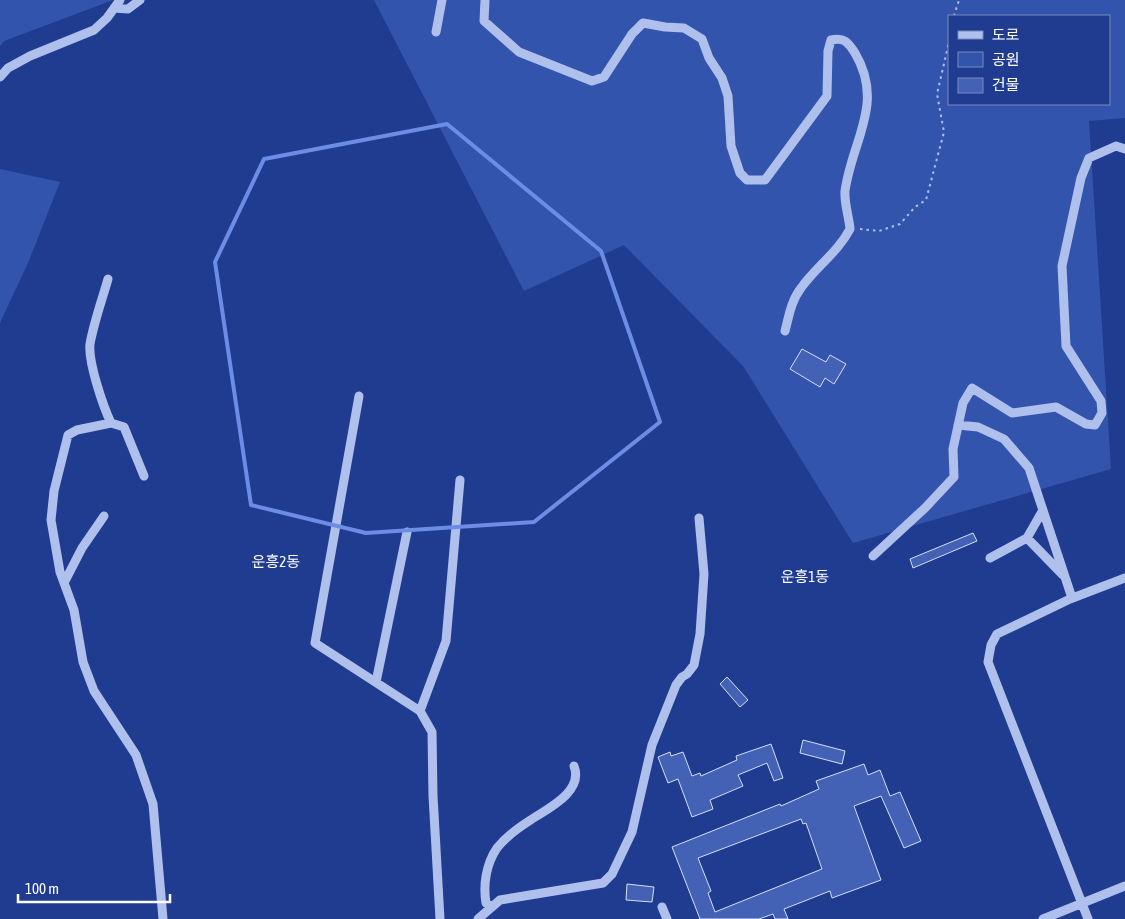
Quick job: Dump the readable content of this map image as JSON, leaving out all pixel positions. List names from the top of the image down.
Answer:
{
  "districts": ["운흥2동", "운흥1동"],
  "legend": ["도로", "공원", "건물"],
  "scale_bar": "100 m"
}
